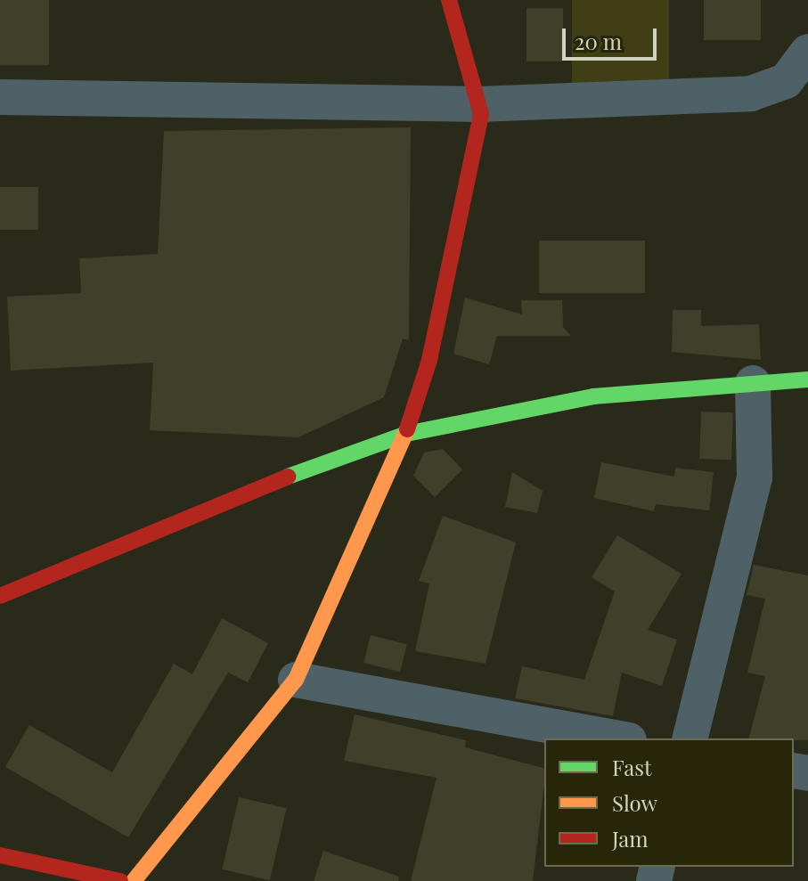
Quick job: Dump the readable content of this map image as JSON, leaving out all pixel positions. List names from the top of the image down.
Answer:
{
  "legend": ["Fast", "Slow", "Jam"],
  "scale_bar": "20 m"
}
